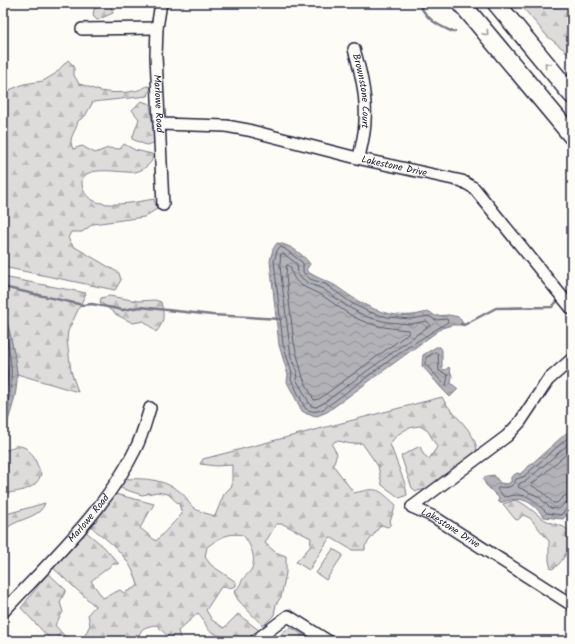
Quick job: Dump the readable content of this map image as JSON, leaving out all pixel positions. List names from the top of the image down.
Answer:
{
  "streets": {
    "street": ["Brownstone Court", "Marlowe Road", "Lakestone Drive"]
  },
  "crossings": [
    ["Brownstone Court", "Lakestone Drive"],
    ["Marlowe Road", "Lakestone Drive"]
  ]
}
